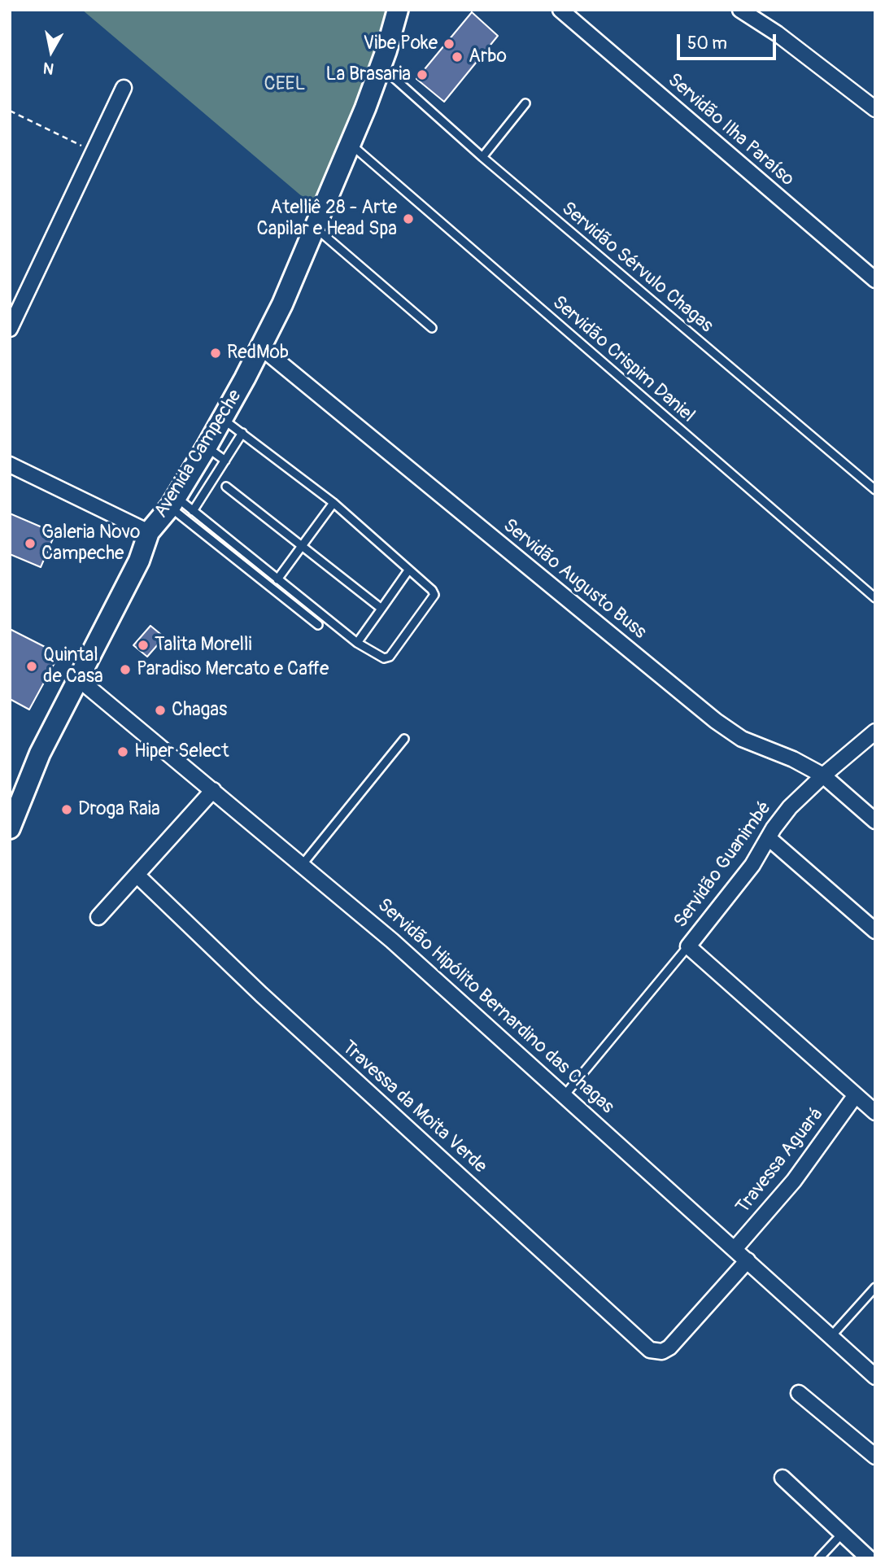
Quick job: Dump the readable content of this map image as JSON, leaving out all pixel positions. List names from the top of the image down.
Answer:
{
  "streets": {
    "main road": ["Avenida Campeche"],
    "street": [
      "Servidão Ilha Paraíso",
      "Servidão Augusto Buss",
      "Servidão Guanimbé",
      "Servidão Hipólito Bernardino das Chagas",
      "Travessa da Moita Verde",
      "Travessa Aguará"
    ],
    "lane": ["Servidão Sérvulo Chagas", "Servidão Crispim Daniel"]
  },
  "crossings": [
    ["Servidão Sérvulo Chagas", "Avenida Campeche"],
    ["Servidão Crispim Daniel", "Avenida Campeche"],
    ["Avenida Campeche", "Servidão Augusto Buss"],
    ["Avenida Campeche", "Servidão Hipólito Bernardino das Chagas"],
    ["Servidão Augusto Buss", "Servidão Guanimbé"],
    ["Servidão Guanimbé", "Travessa Aguará"],
    ["Servidão Hipólito Bernardino das Chagas", "Travessa da Moita Verde"],
    ["Servidão Hipólito Bernardino das Chagas", "Travessa Aguará"]
  ],
  "parks": ["CEEL"],
  "places": [
    "Vibe Poke",
    "Arbo",
    "La Brasaria",
    "Atelliê 28 - Arte Capilar e Head Spa",
    "RedMob",
    "Galeria Novo Campeche",
    "Talita Morelli",
    "Quintal de Casa",
    "Paradiso Mercato e Caffe",
    "Chagas",
    "Hiper Select",
    "Droga Raia"
  ],
  "scale_bar": "50 m",
  "north": "bottom"
}
